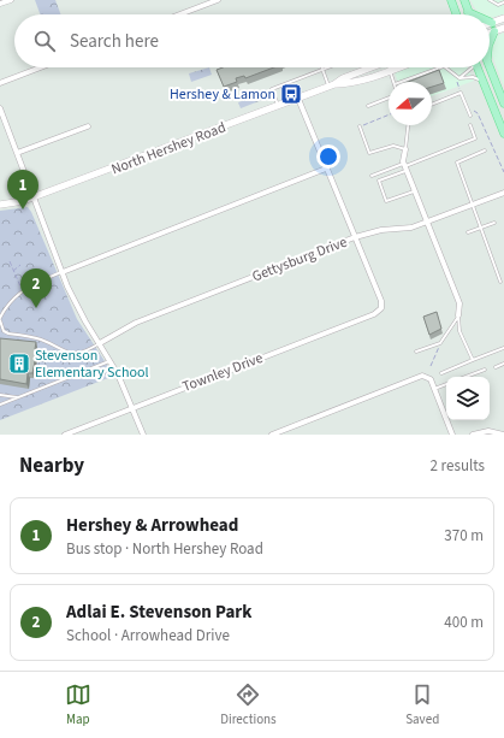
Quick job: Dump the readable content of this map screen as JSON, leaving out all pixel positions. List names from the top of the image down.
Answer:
{
  "streets": {
    "main road": ["North Hershey Road"],
    "street": ["Gettysburg Drive", "Townley Drive"]
  },
  "crossings": [
    ["Gettysburg Drive", "Townley Drive"]
  ],
  "places": {
    "bus stop": ["Hershey & Lamon"],
    "building": ["Stevenson Elementary School"]
  },
  "north": "left",
  "page": {
    "search": "Search here",
    "pins": ["1", "2"],
    "heading": ["Nearby", "2 results"],
    "list": [
      {
        "mark": "1",
        "name": "Hershey & Arrowhead",
        "note": "Bus stop · North Hershey Road",
        "value": "370 m"
      },
      {
        "mark": "2",
        "name": "Adlai E. Stevenson Park",
        "note": "School · Arrowhead Drive",
        "value": "400 m"
      }
    ],
    "nav": ["Map", "Directions", "Saved"]
  }
}
